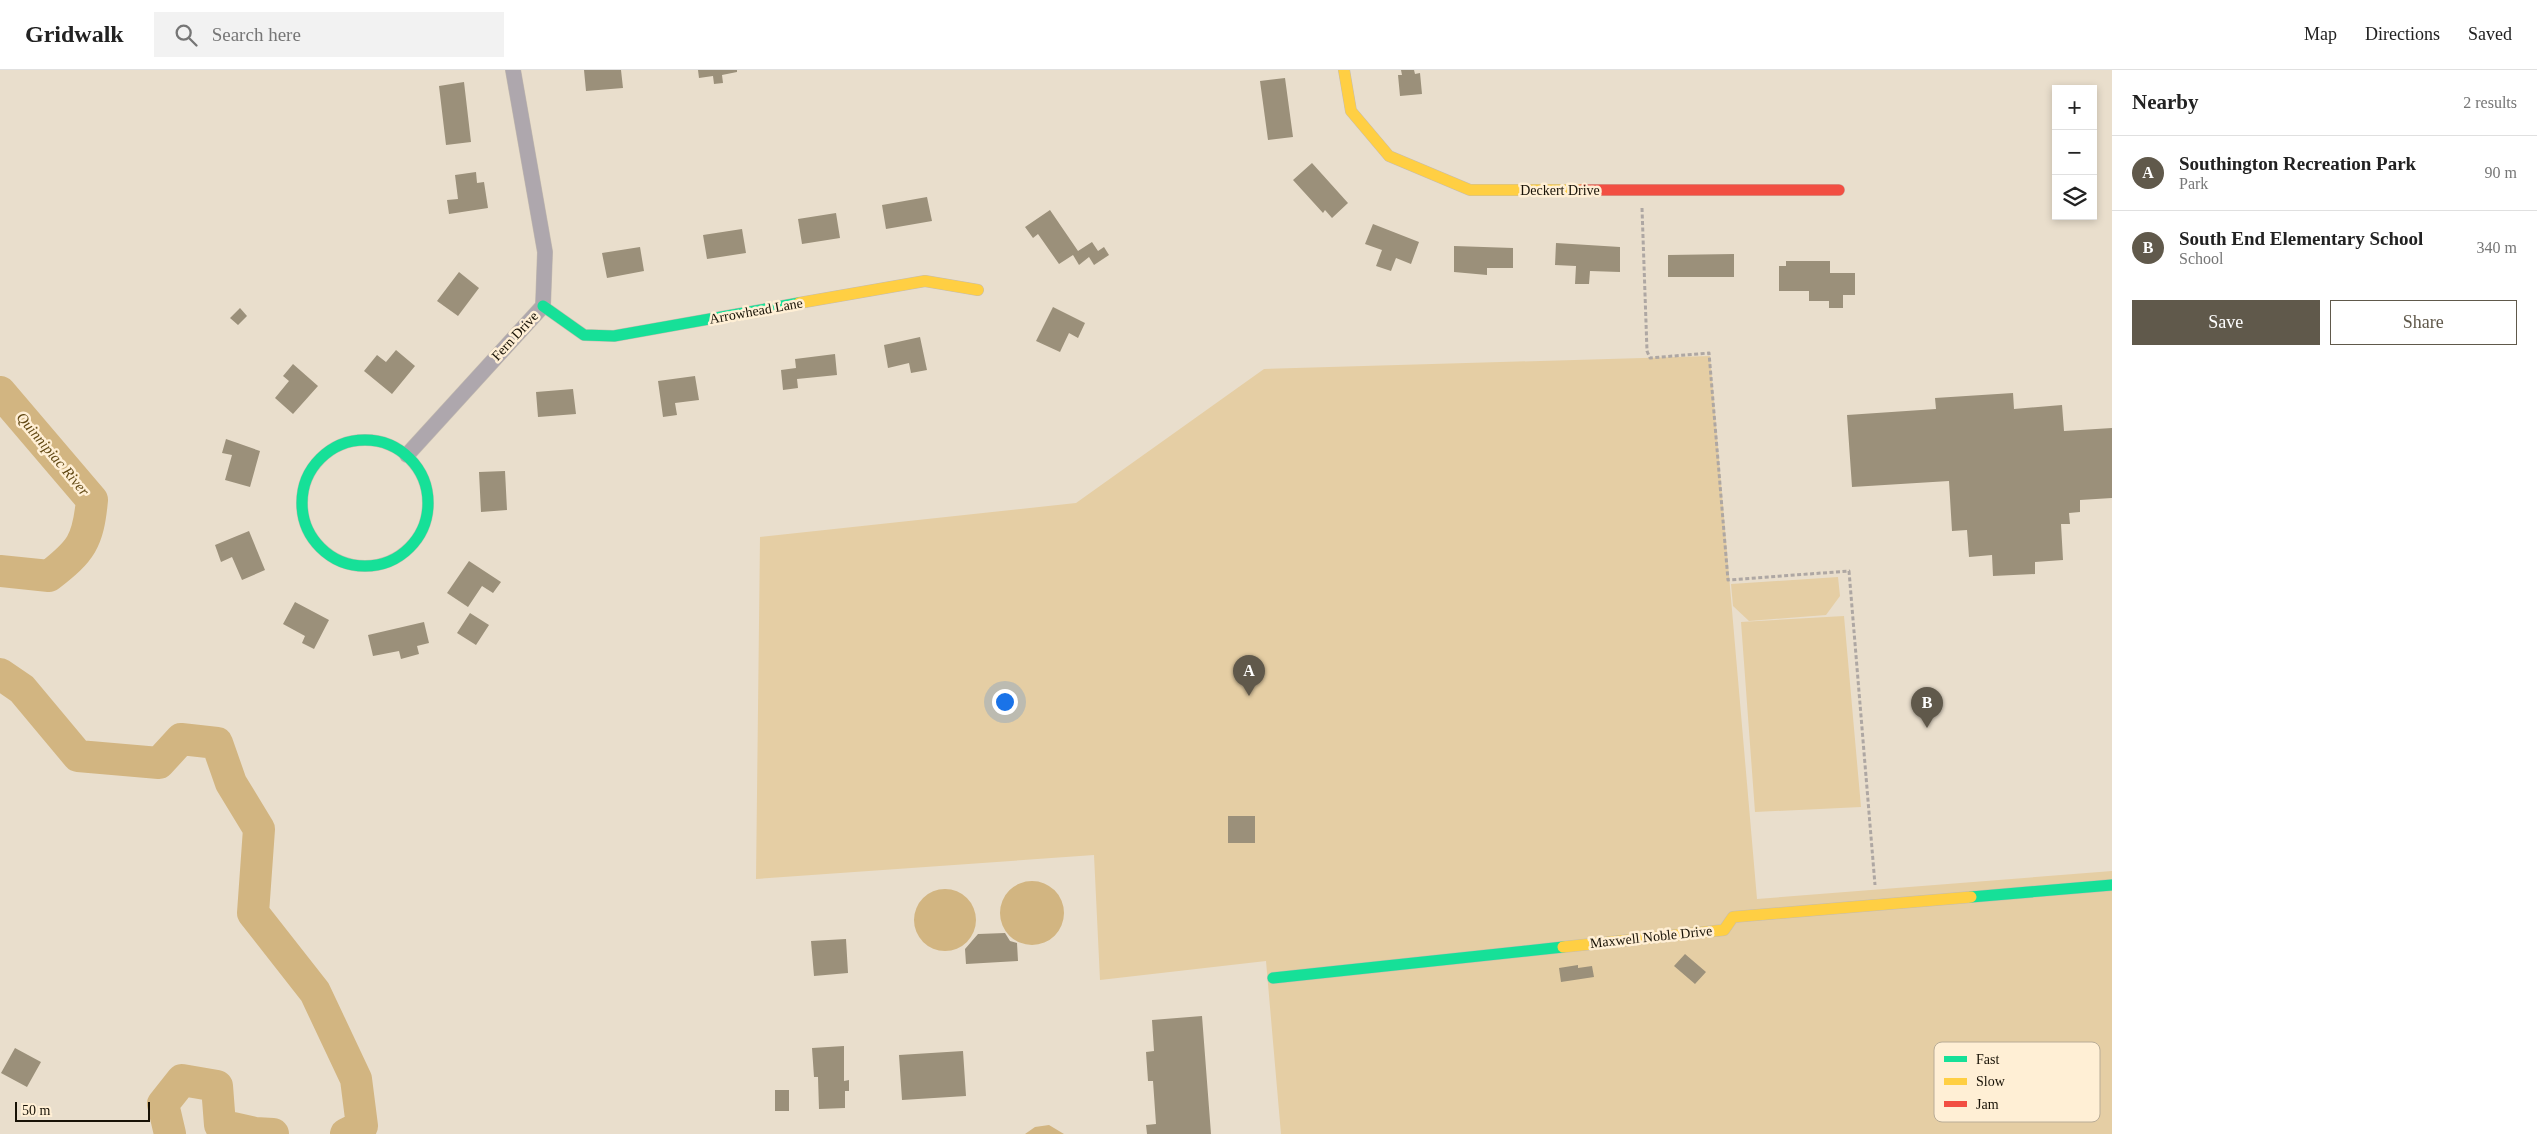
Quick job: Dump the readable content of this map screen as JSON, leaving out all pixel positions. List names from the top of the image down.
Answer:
{
  "streets": {
    "street": [
      "Deckert Drive",
      "Arrowhead Lane",
      "Fern Drive",
      "Maxwell Noble Drive"
    ]
  },
  "crossings": [
    ["Arrowhead Lane", "Fern Drive"]
  ],
  "water": ["Quinnipiac River"],
  "legend": ["Fast", "Slow", "Jam"],
  "scale_bar": "50 m",
  "page": {
    "header": "Gridwalk",
    "search": "Search here",
    "nav": ["Map", "Directions", "Saved"],
    "heading": ["Nearby", "2 results"],
    "map_buttons": ["+", "−"],
    "list": [
      {
        "mark": "A",
        "name": "Southington Recreation Park",
        "note": "Park",
        "value": "90 m"
      },
      {
        "mark": "B",
        "name": "South End Elementary School",
        "note": "School",
        "value": "340 m"
      }
    ],
    "buttons": ["Save", "Share"],
    "pins": ["A", "B"],
    "scale": "50 m"
  }
}
